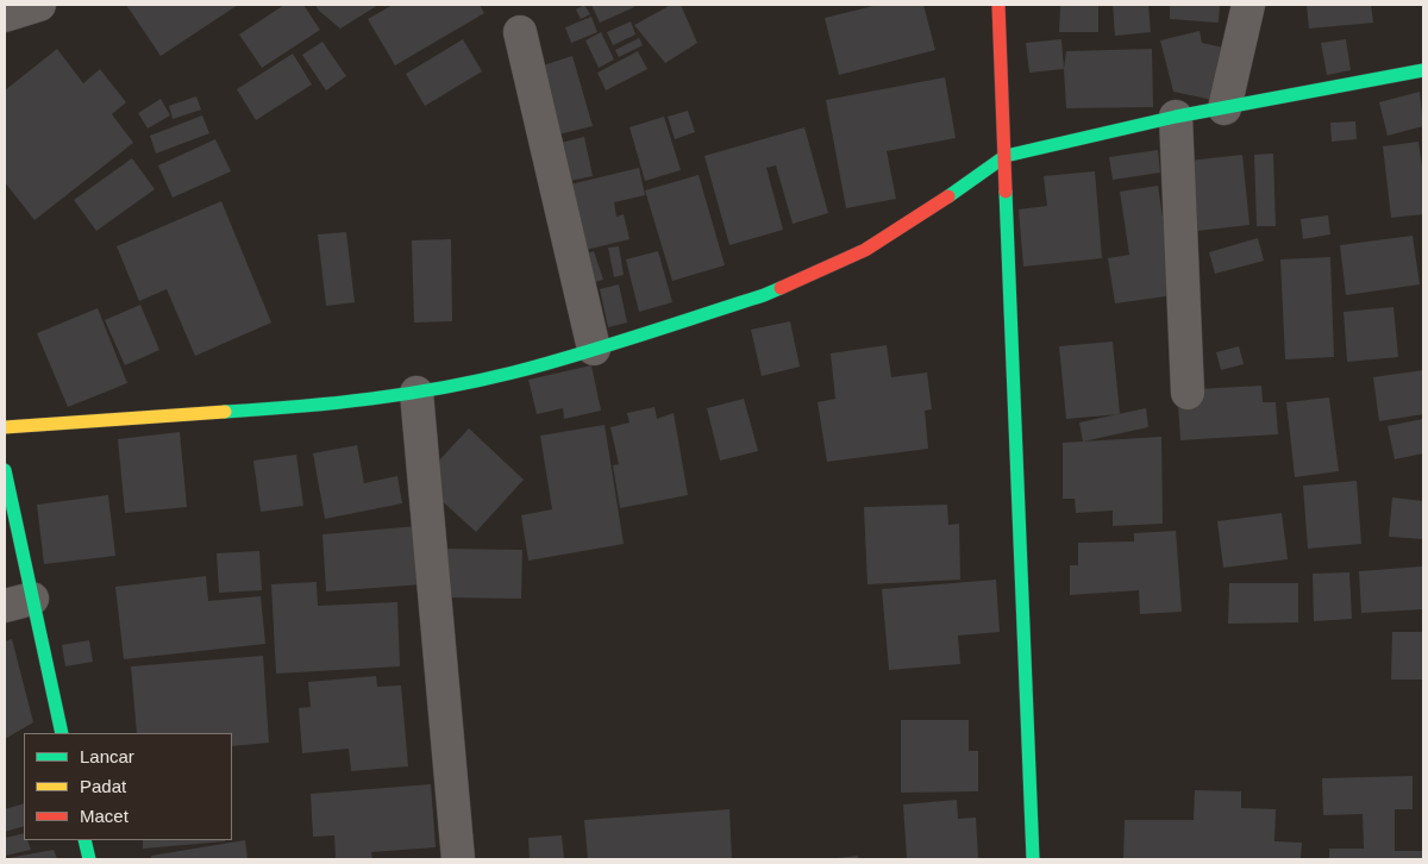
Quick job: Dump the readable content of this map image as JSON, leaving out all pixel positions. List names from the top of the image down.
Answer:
{
  "legend": ["Lancar", "Padat", "Macet"]
}
